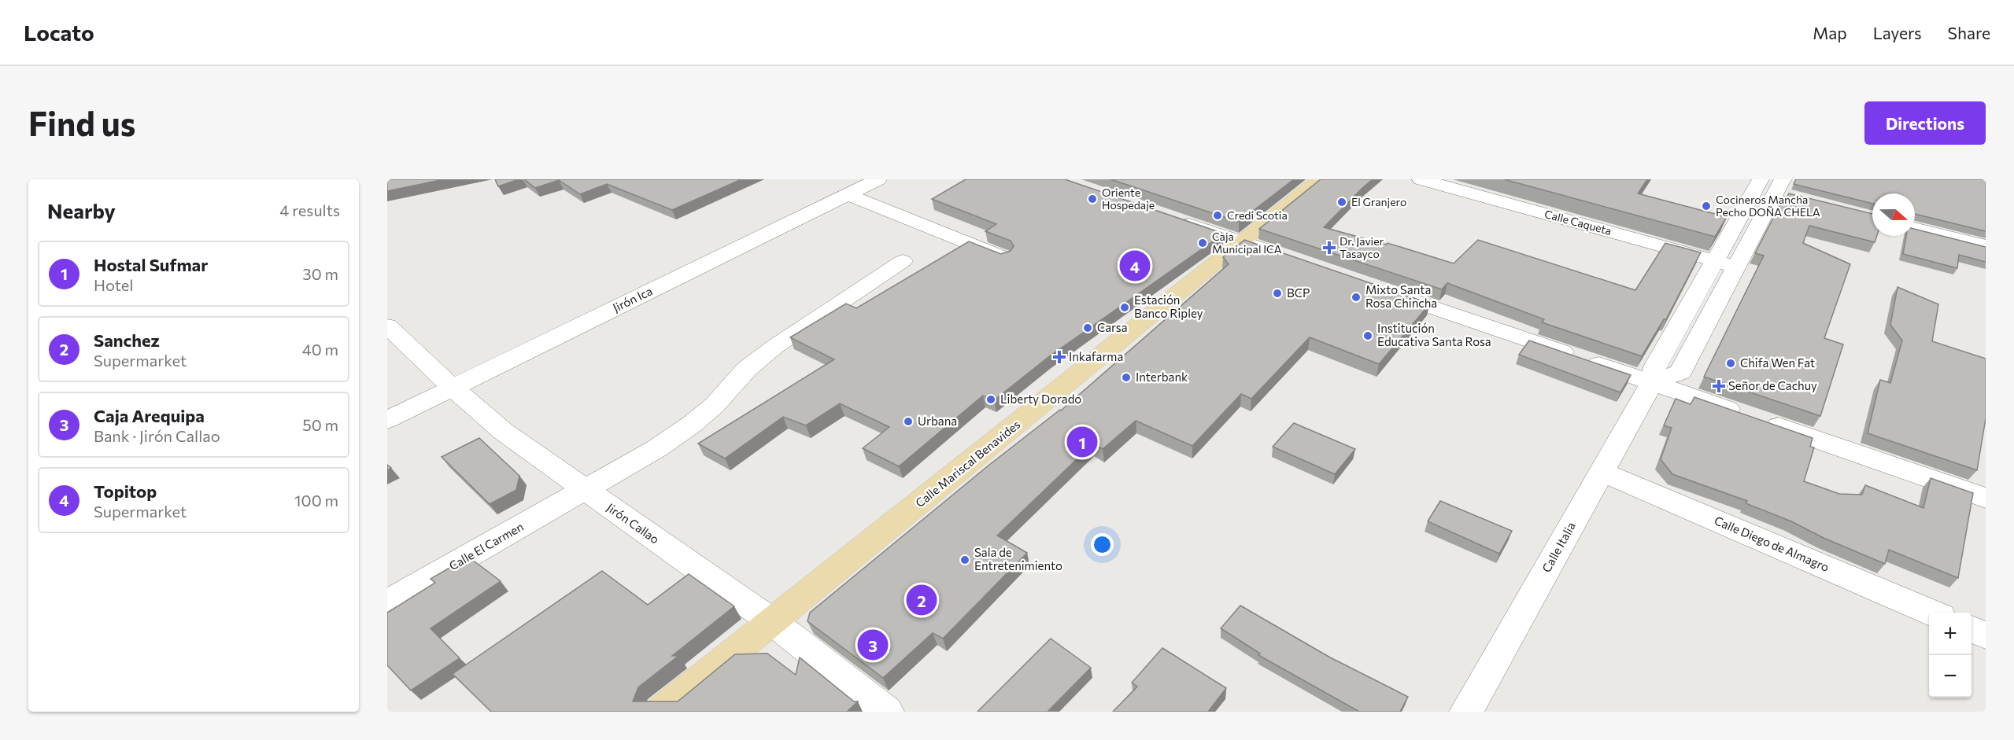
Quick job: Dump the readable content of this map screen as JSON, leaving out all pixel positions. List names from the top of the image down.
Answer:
{
  "streets": {
    "main road": ["Calle Mariscal Benavides"],
    "street": [
      "Calle Caqueta",
      "Jirón Ica",
      "Jirón Callao",
      "Calle Diego de Almagro",
      "Calle El Carmen",
      "Calle Italia"
    ]
  },
  "crossings": [
    ["Calle Caqueta", "Calle Italia"],
    ["Jirón Ica", "Jirón Callao"],
    ["Calle Mariscal Benavides", "Jirón Callao"],
    ["Jirón Callao", "Calle El Carmen"],
    ["Calle Diego de Almagro", "Calle Italia"]
  ],
  "places": {
    "other": [
      "Oriente Hospedaje",
      "El Granjero",
      "Cocineros Mancha Pecho DOÑA CHELA",
      "Credi Scotia",
      "Caja Municipal ICA",
      "BCP",
      "Mixto Santa Rosa Chincha",
      "Estación Banco Ripley",
      "Carsa",
      "Institución Educativa Santa Rosa",
      "Chifa Wen Fat",
      "Interbank",
      "Liberty Dorado",
      "Urbana",
      "Sala de Entretenimiento"
    ],
    "health": ["Dr. Javier Tasayco", "Inkafarma", "Señor de Cachuy"]
  },
  "north": "right",
  "page": {
    "header": "Locato",
    "nav": ["Map", "Layers", "Share"],
    "buttons": "Directions",
    "title": "Find us",
    "heading": ["Nearby", "4 results"],
    "list": [
      {
        "mark": "1",
        "name": "Hostal Sufmar",
        "note": "Hotel",
        "value": "30 m"
      },
      {
        "mark": "2",
        "name": "Sanchez",
        "note": "Supermarket",
        "value": "40 m"
      },
      {
        "mark": "3",
        "name": "Caja Arequipa",
        "note": "Bank · Jirón Callao",
        "value": "50 m"
      },
      {
        "mark": "4",
        "name": "Topitop",
        "note": "Supermarket",
        "value": "100 m"
      }
    ],
    "pins": [
      "4",
      "1",
      "2",
      "3"
    ],
    "map_buttons": ["+", "−"]
  }
}
